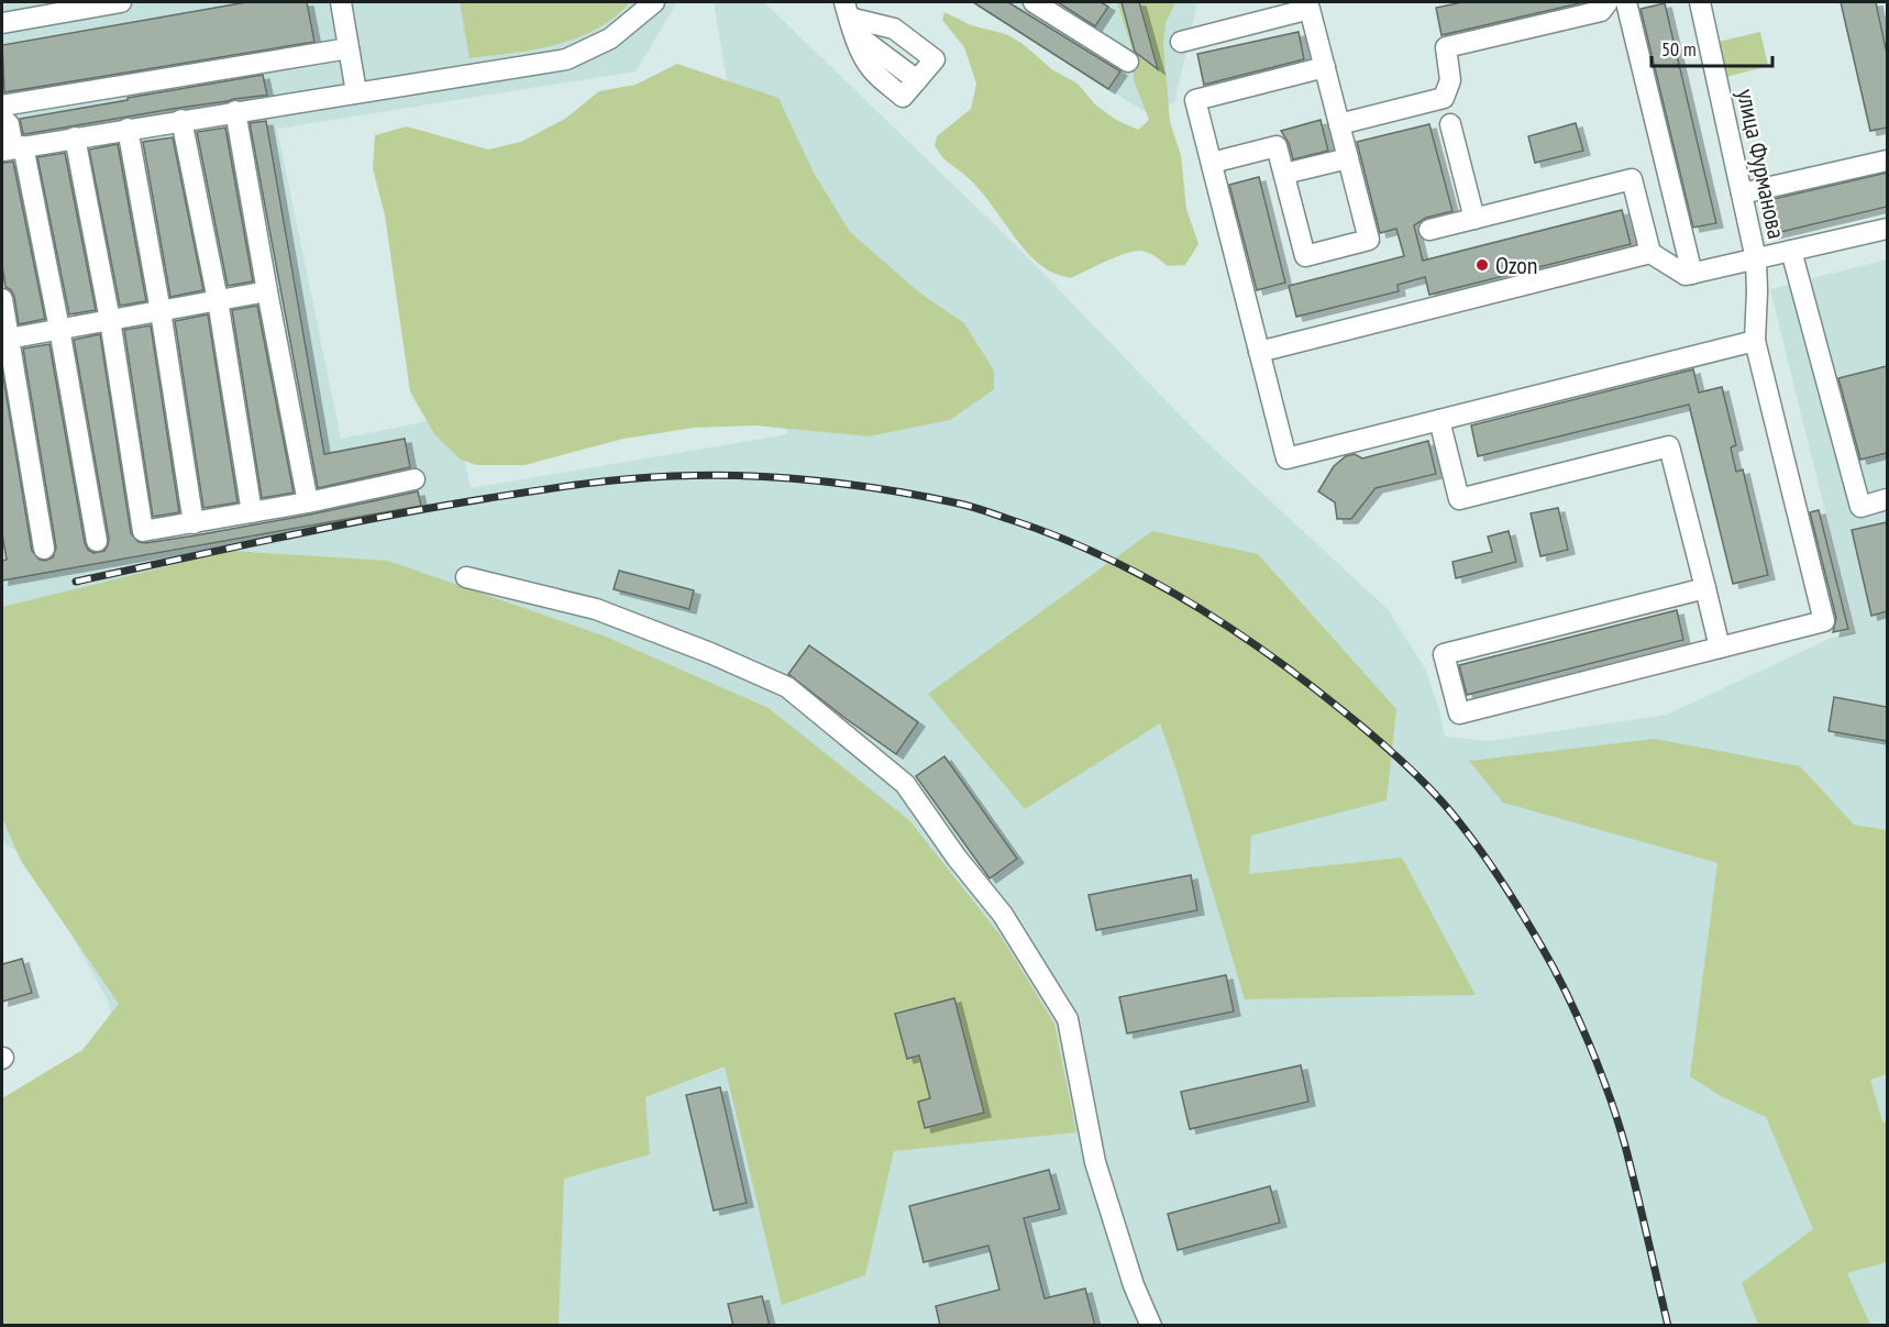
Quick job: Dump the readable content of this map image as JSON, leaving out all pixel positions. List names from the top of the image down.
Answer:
{
  "streets": {
    "street": ["улица Фурманова"]
  },
  "places": ["Ozon"],
  "scale_bar": "50 m"
}
